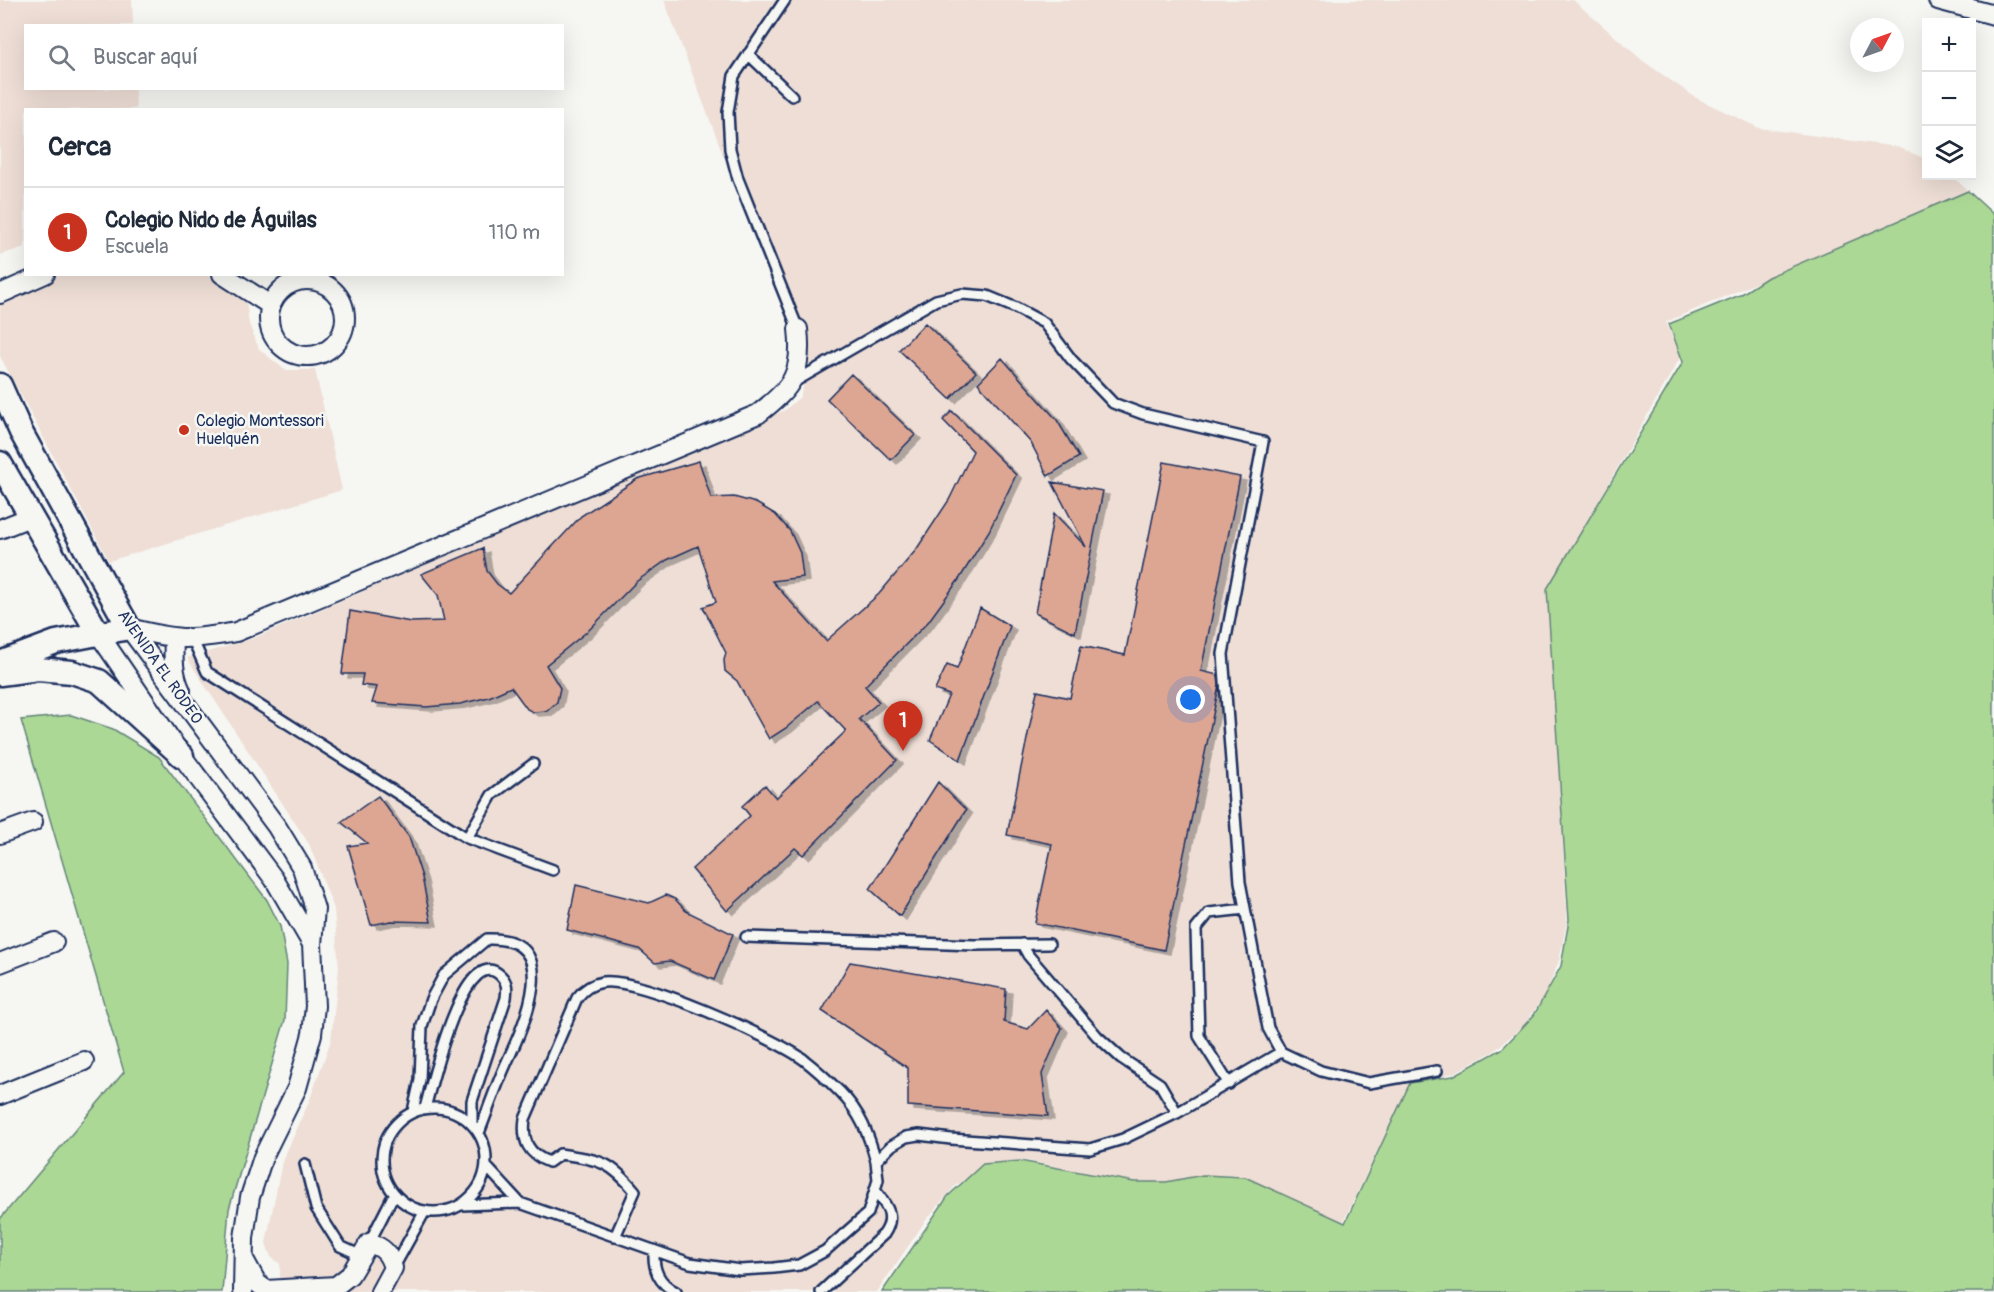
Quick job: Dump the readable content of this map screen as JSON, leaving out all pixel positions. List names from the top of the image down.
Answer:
{
  "streets": {
    "street": ["AVENIDA EL RODEO"]
  },
  "places": ["Colegio Montessori Huelquén"],
  "north": "top right",
  "page": {
    "map_buttons": ["+", "−"],
    "search": "Buscar aquí",
    "heading": "Cerca",
    "list": [
      {
        "mark": "1",
        "name": "Colegio Nido de Águilas",
        "note": "Escuela",
        "value": "110 m"
      }
    ],
    "pins": "1"
  }
}
